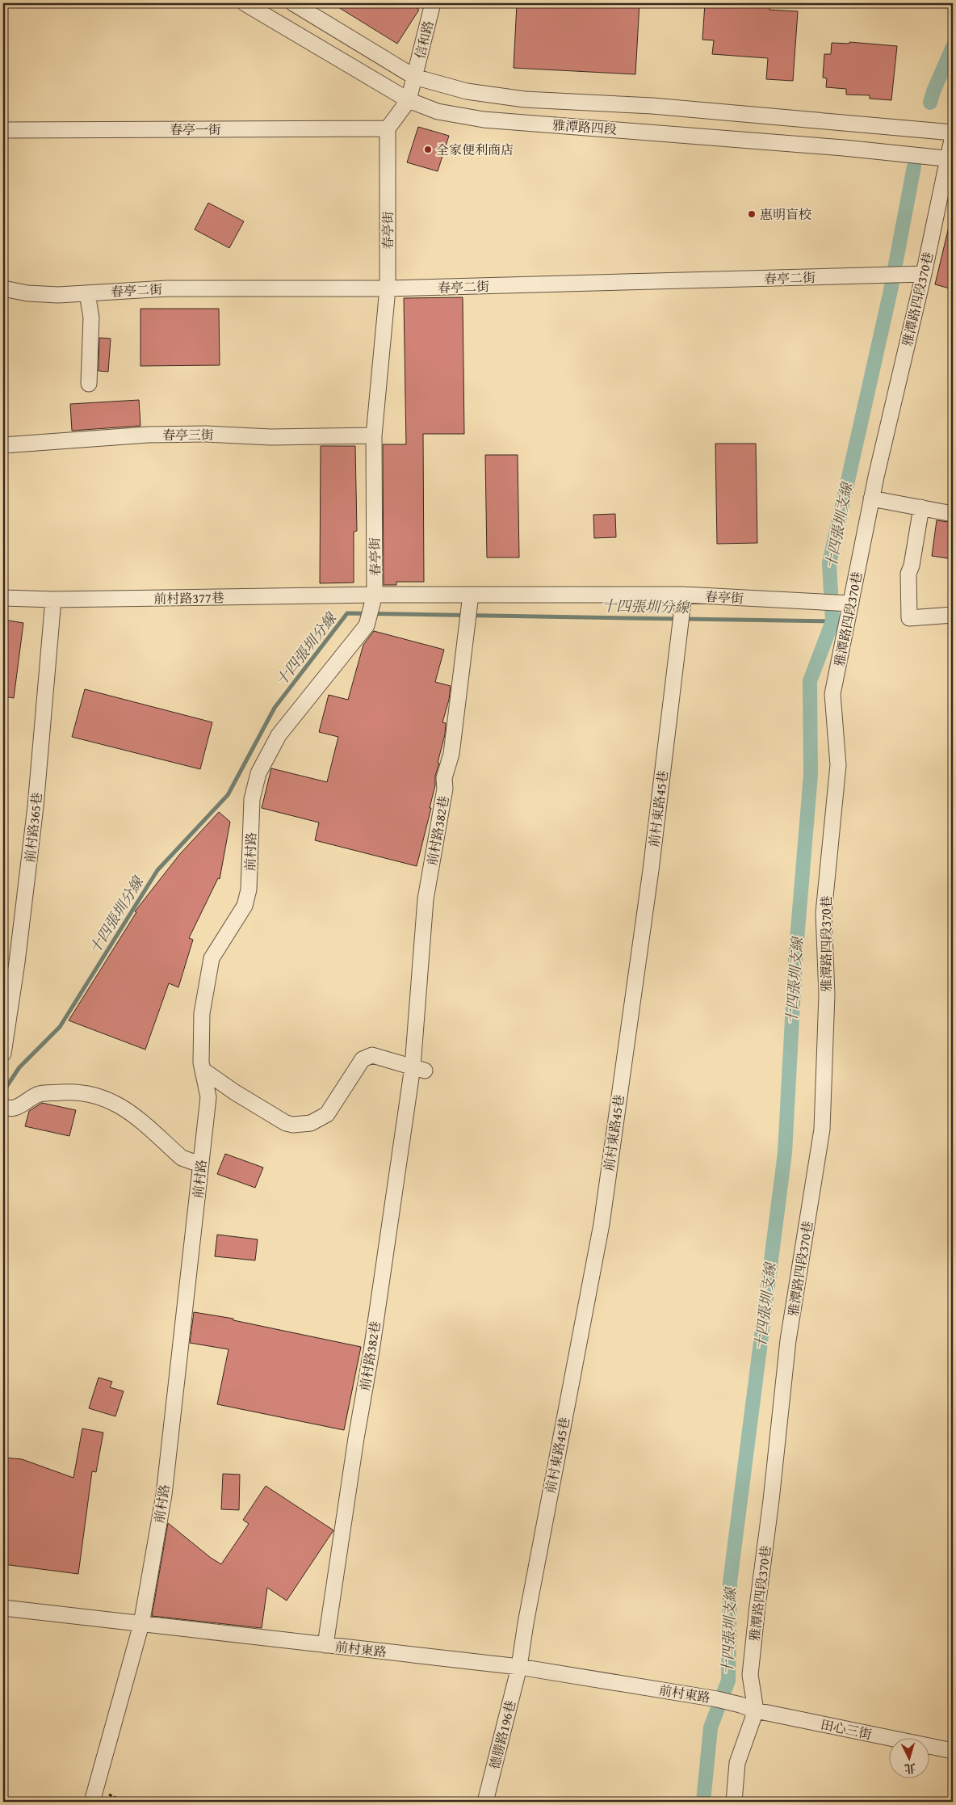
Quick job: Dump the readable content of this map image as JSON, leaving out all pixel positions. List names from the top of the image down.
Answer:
{
  "streets": {
    "street": [
      "信和路",
      "雅潭路四段",
      "春亭一街",
      "春亭街",
      "春亭二街",
      "雅潭路四段370巷",
      "春亭三街",
      "前村路377巷",
      "前村東路45巷",
      "前村路365巷",
      "前村路382巷",
      "前村路",
      "前村東路",
      "田心三街",
      "德勝路196巷"
    ]
  },
  "crossings": [
    ["信和路", "雅潭路四段"],
    ["雅潭路四段", "雅潭路四段370巷"],
    ["春亭一街", "春亭街"],
    ["春亭街", "春亭二街"],
    ["春亭街", "雅潭路四段370巷"],
    ["春亭街", "春亭三街"],
    ["春亭街", "前村路377巷"],
    ["春亭街", "前村東路45巷"],
    ["春亭街", "前村路382巷"],
    ["春亭街", "前村路"],
    ["春亭二街", "雅潭路四段370巷"],
    ["雅潭路四段370巷", "田心三街"],
    ["前村路377巷", "前村路365巷"],
    ["前村路377巷", "前村路"],
    ["前村東路45巷", "前村東路"],
    ["前村東路45巷", "德勝路196巷"],
    ["前村路382巷", "前村東路"],
    ["前村路", "前村東路"],
    ["前村東路", "田心三街"],
    ["前村東路", "德勝路196巷"]
  ],
  "water": ["十四張圳支線", "十四張圳分線"],
  "places": ["全家便利商店", "惠明盲校"],
  "north": "bottom"
}
